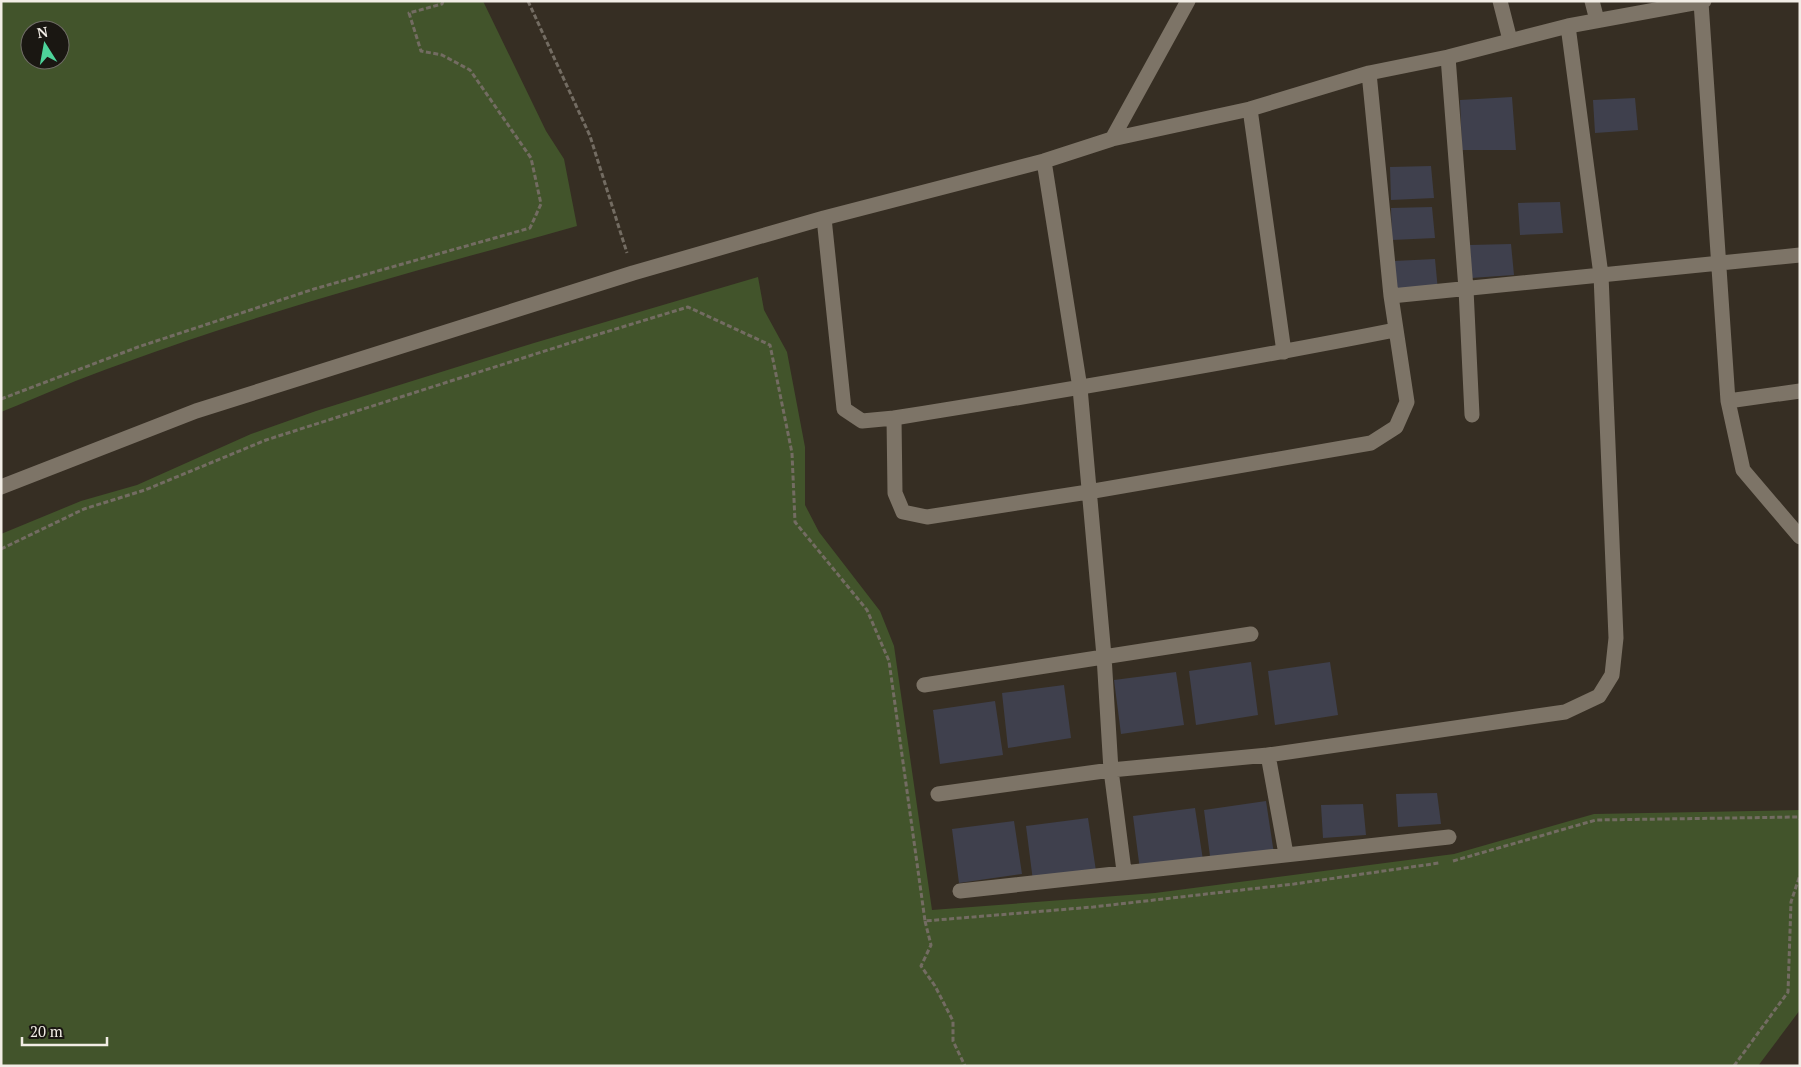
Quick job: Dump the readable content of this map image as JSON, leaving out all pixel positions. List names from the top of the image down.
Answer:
{
  "scale_bar": "20 m",
  "north": "top"
}
